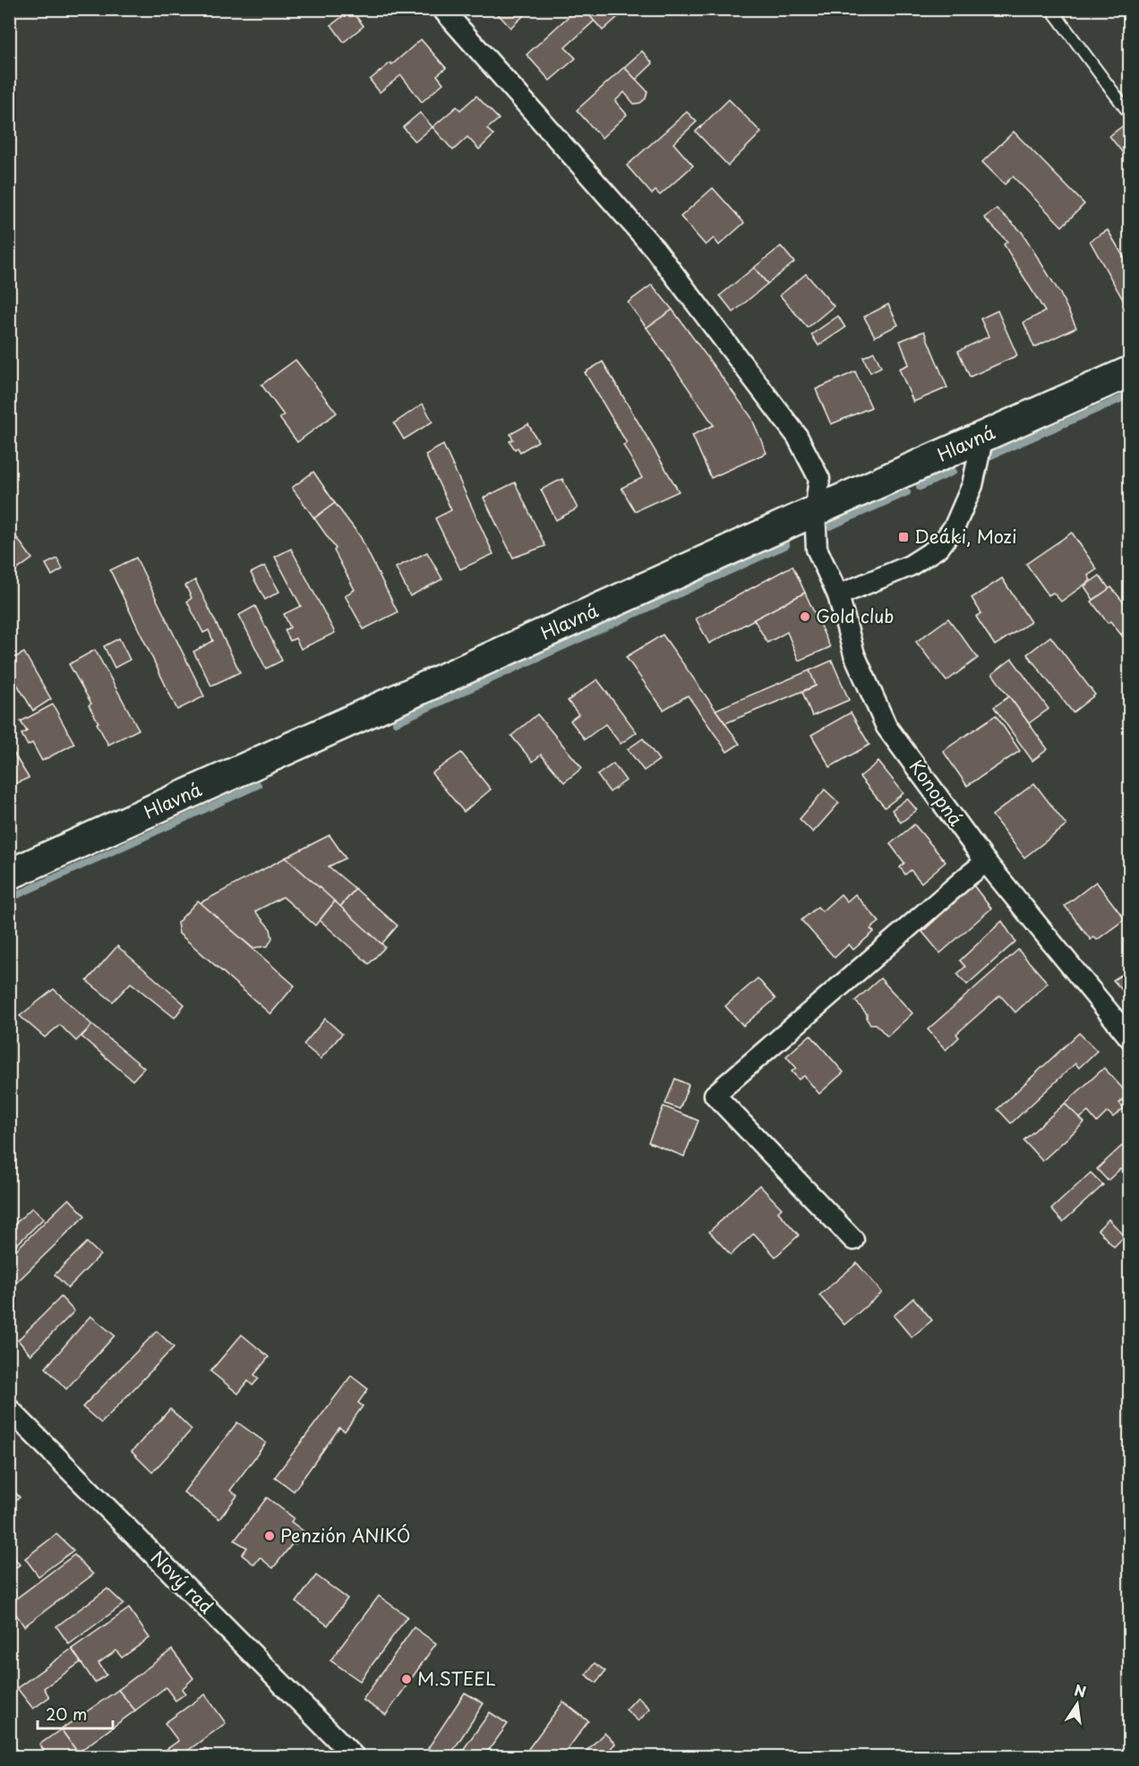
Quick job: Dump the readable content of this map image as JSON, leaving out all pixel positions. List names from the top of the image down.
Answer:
{
  "streets": {
    "street": ["Hlavná", "Konopná", "Nový rad"]
  },
  "crossings": [
    ["Hlavná", "Konopná"]
  ],
  "places": {
    "transit": ["Deáki, Mozi"],
    "other": ["Gold club", "Penzión ANIKÓ", "M.STEEL"]
  },
  "scale_bar": "20 m",
  "north": "top"
}
